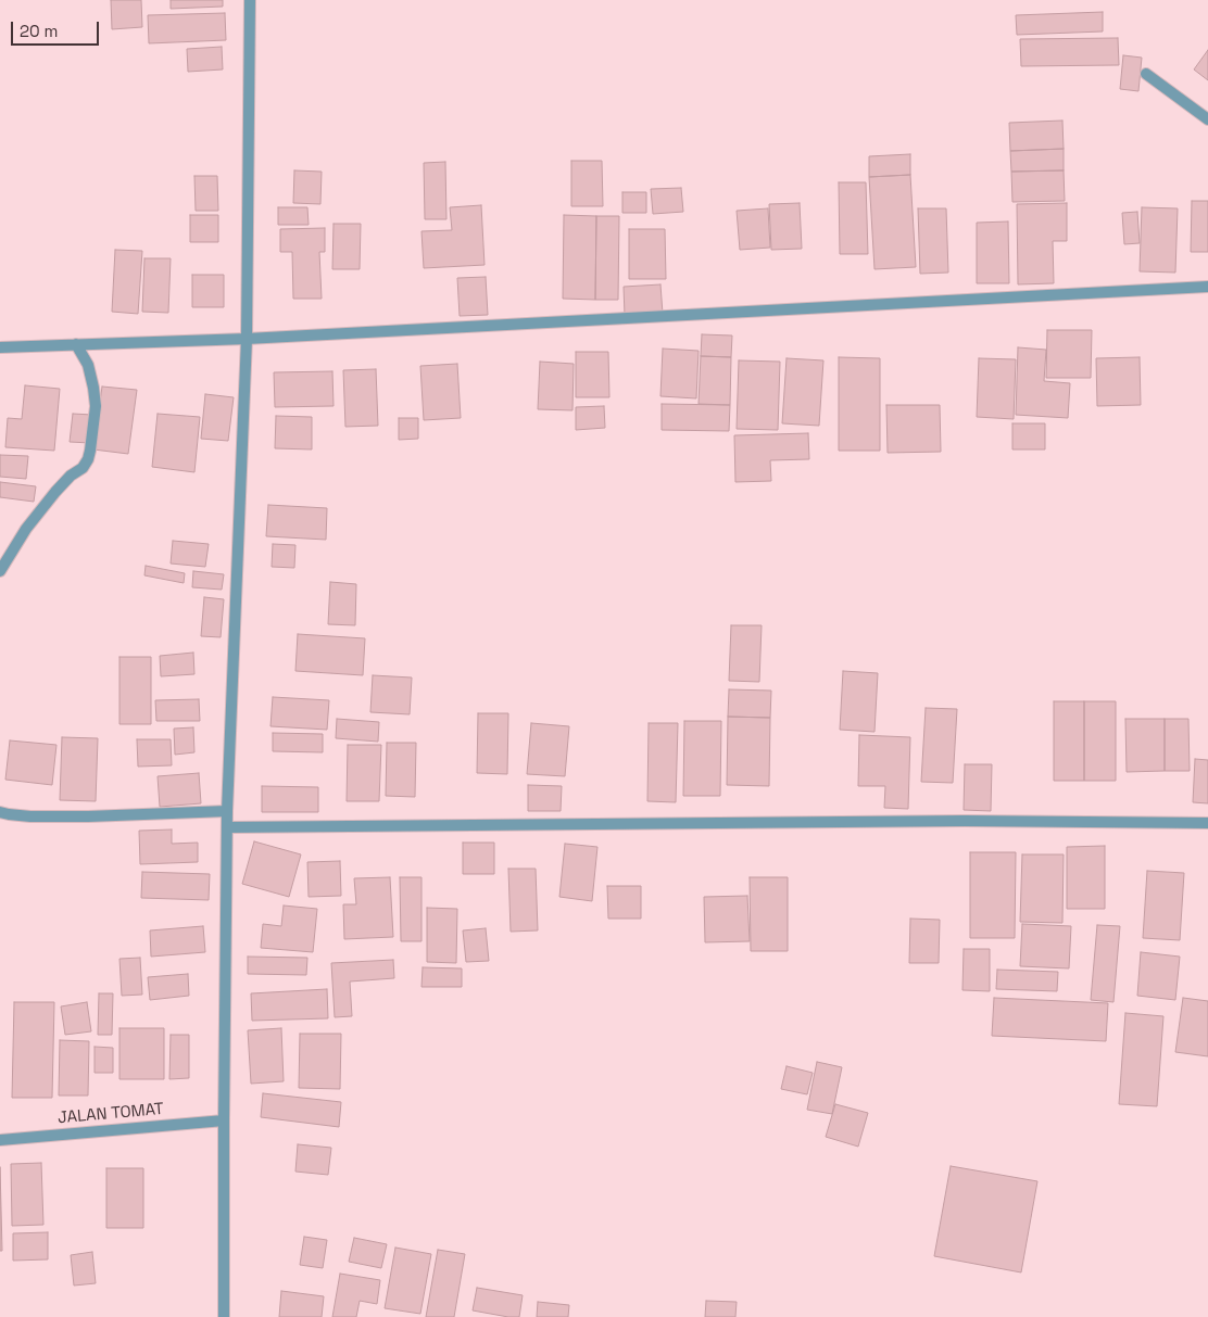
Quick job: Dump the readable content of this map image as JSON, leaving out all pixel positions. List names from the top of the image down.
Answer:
{
  "streets": {
    "street": ["JALAN TOMAT"]
  },
  "scale_bar": "20 m"
}
